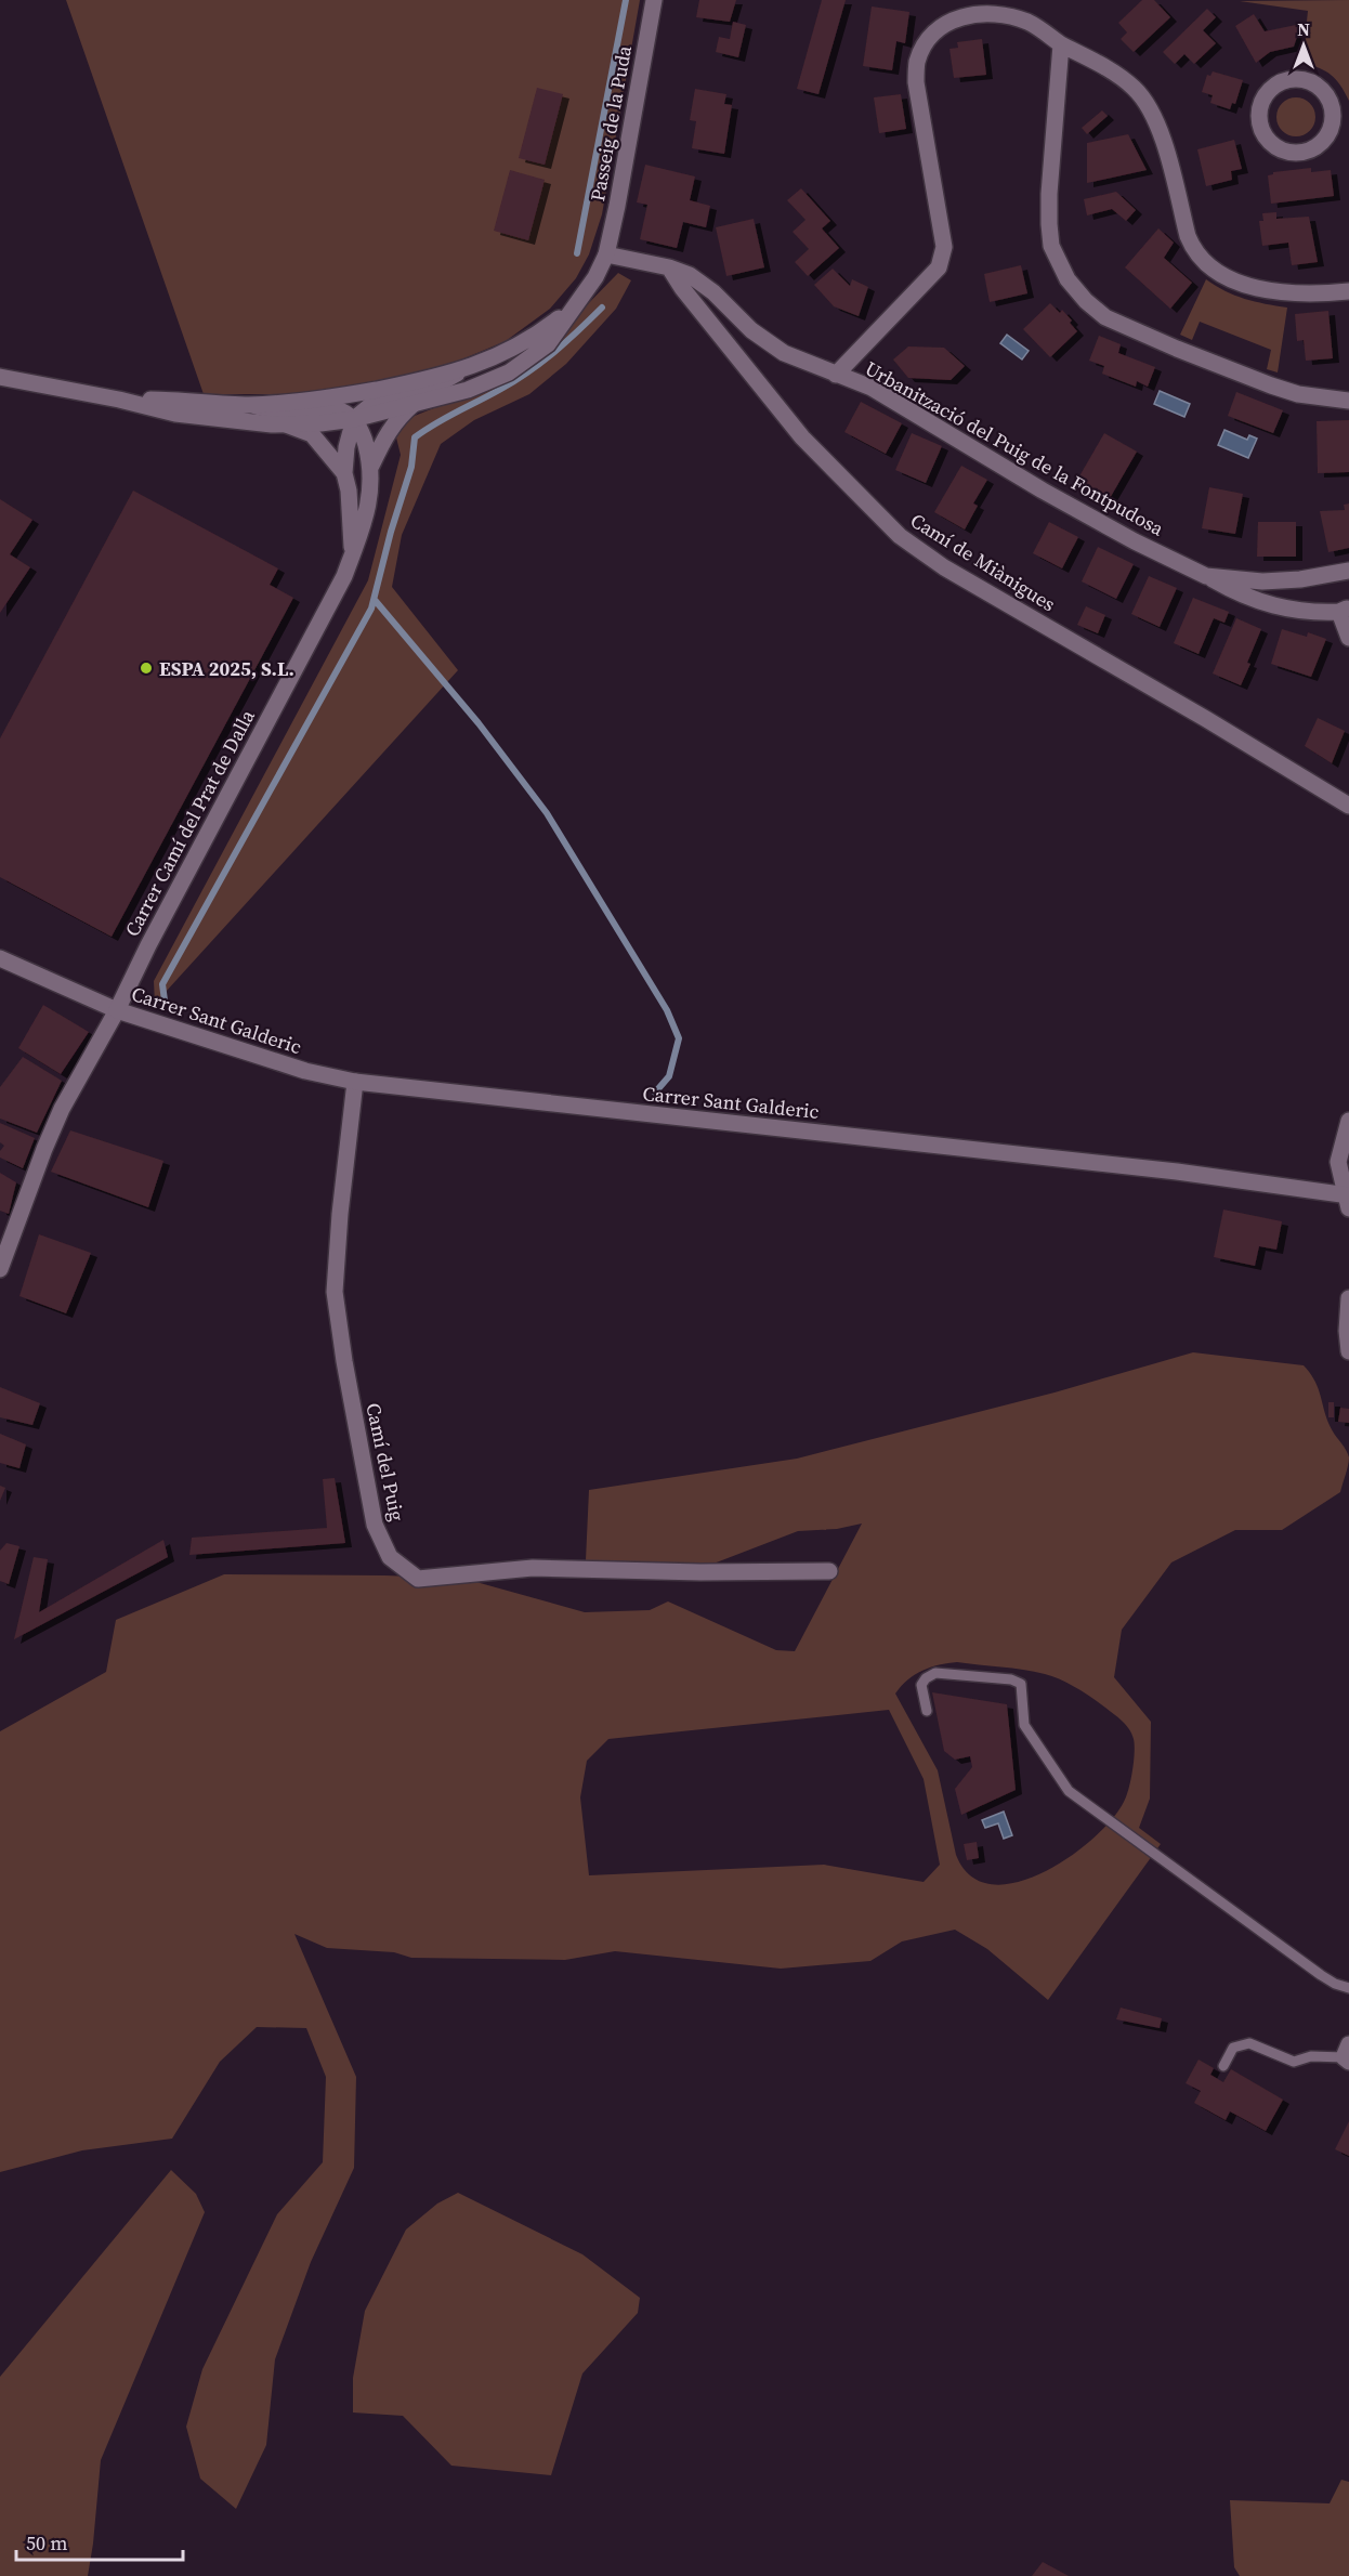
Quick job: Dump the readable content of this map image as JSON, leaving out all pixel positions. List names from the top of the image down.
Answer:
{
  "streets": {
    "street": [
      "Passeig de la Puda",
      "Urbanització del Puig de la Fontpudosa",
      "Camí de Miànigues",
      "Carrer Camí del Prat de Dalla",
      "Carrer Sant Galderic",
      "Camí del Puig"
    ]
  },
  "crossings": [
    ["Passeig de la Puda", "Urbanització del Puig de la Fontpudosa"],
    ["Urbanització del Puig de la Fontpudosa", "Camí de Miànigues"],
    ["Carrer Camí del Prat de Dalla", "Carrer Sant Galderic"],
    ["Carrer Sant Galderic", "Camí del Puig"]
  ],
  "places": ["ESPA 2025, S.L."],
  "scale_bar": "50 m",
  "north": "top"
}
